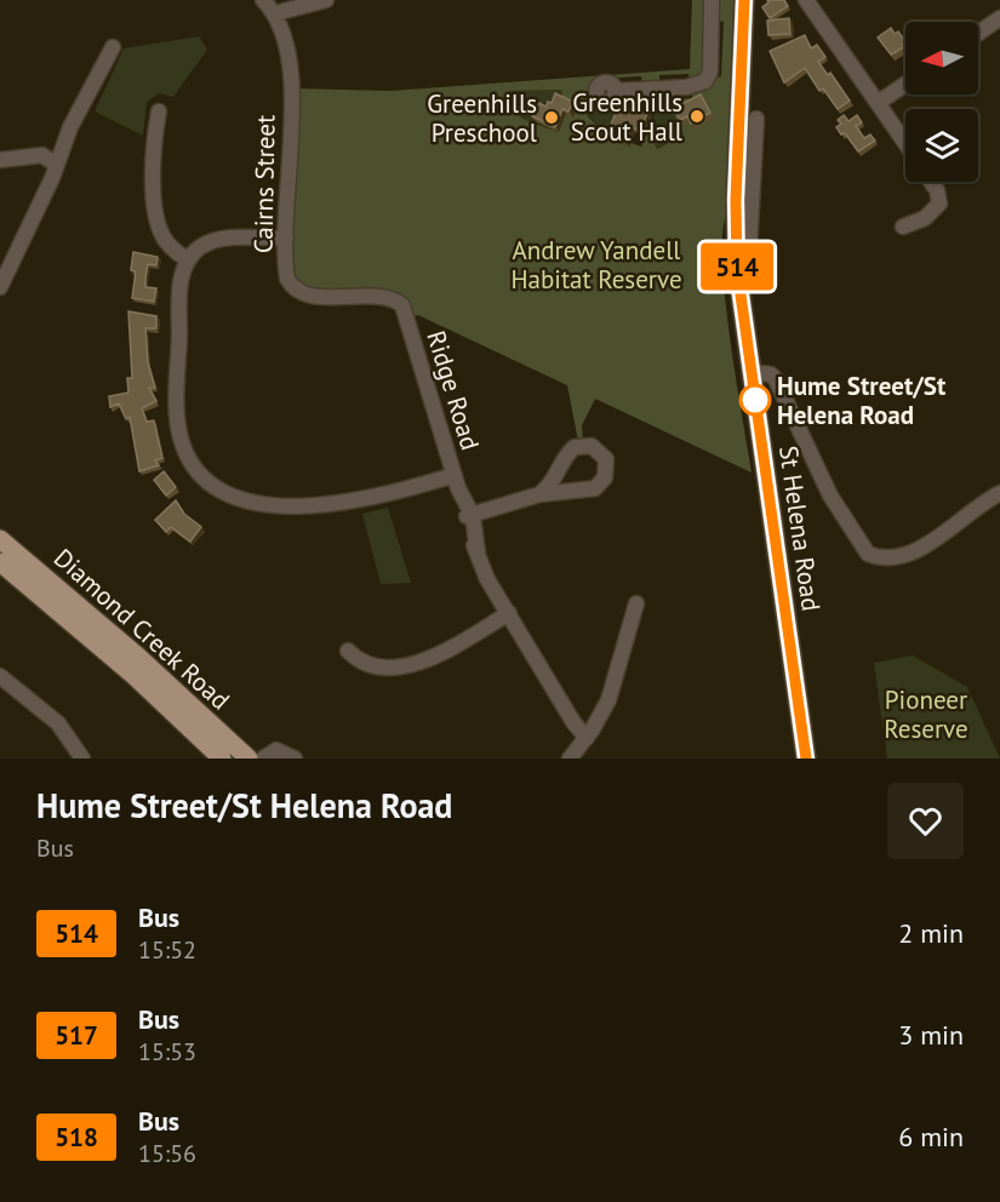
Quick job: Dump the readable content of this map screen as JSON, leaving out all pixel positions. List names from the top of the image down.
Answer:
{
  "streets": {
    "main road": ["St Helena Road", "Diamond Creek Road"],
    "street": ["Cairns Street", "Ridge Road"]
  },
  "crossings": [
    ["Cairns Street", "Ridge Road"]
  ],
  "parks": ["Andrew Yandell Habitat Reserve", "Pioneer Reserve"],
  "places": ["Greenhills Scout Hall", "Greenhills Preschool", "Hume Street/St Helena Road"],
  "lines": ["bus line 514"],
  "north": "left",
  "page": {
    "on_map": "514",
    "heading": ["Hume Street/St Helena Road", "Bus"],
    "list": [
      {
        "mark": "514",
        "name": "Bus",
        "note": "15:52",
        "value": "2 min"
      },
      {
        "mark": "517",
        "name": "Bus",
        "note": "15:53",
        "value": "3 min"
      },
      {
        "mark": "518",
        "name": "Bus",
        "note": "15:56",
        "value": "6 min"
      }
    ]
  }
}
